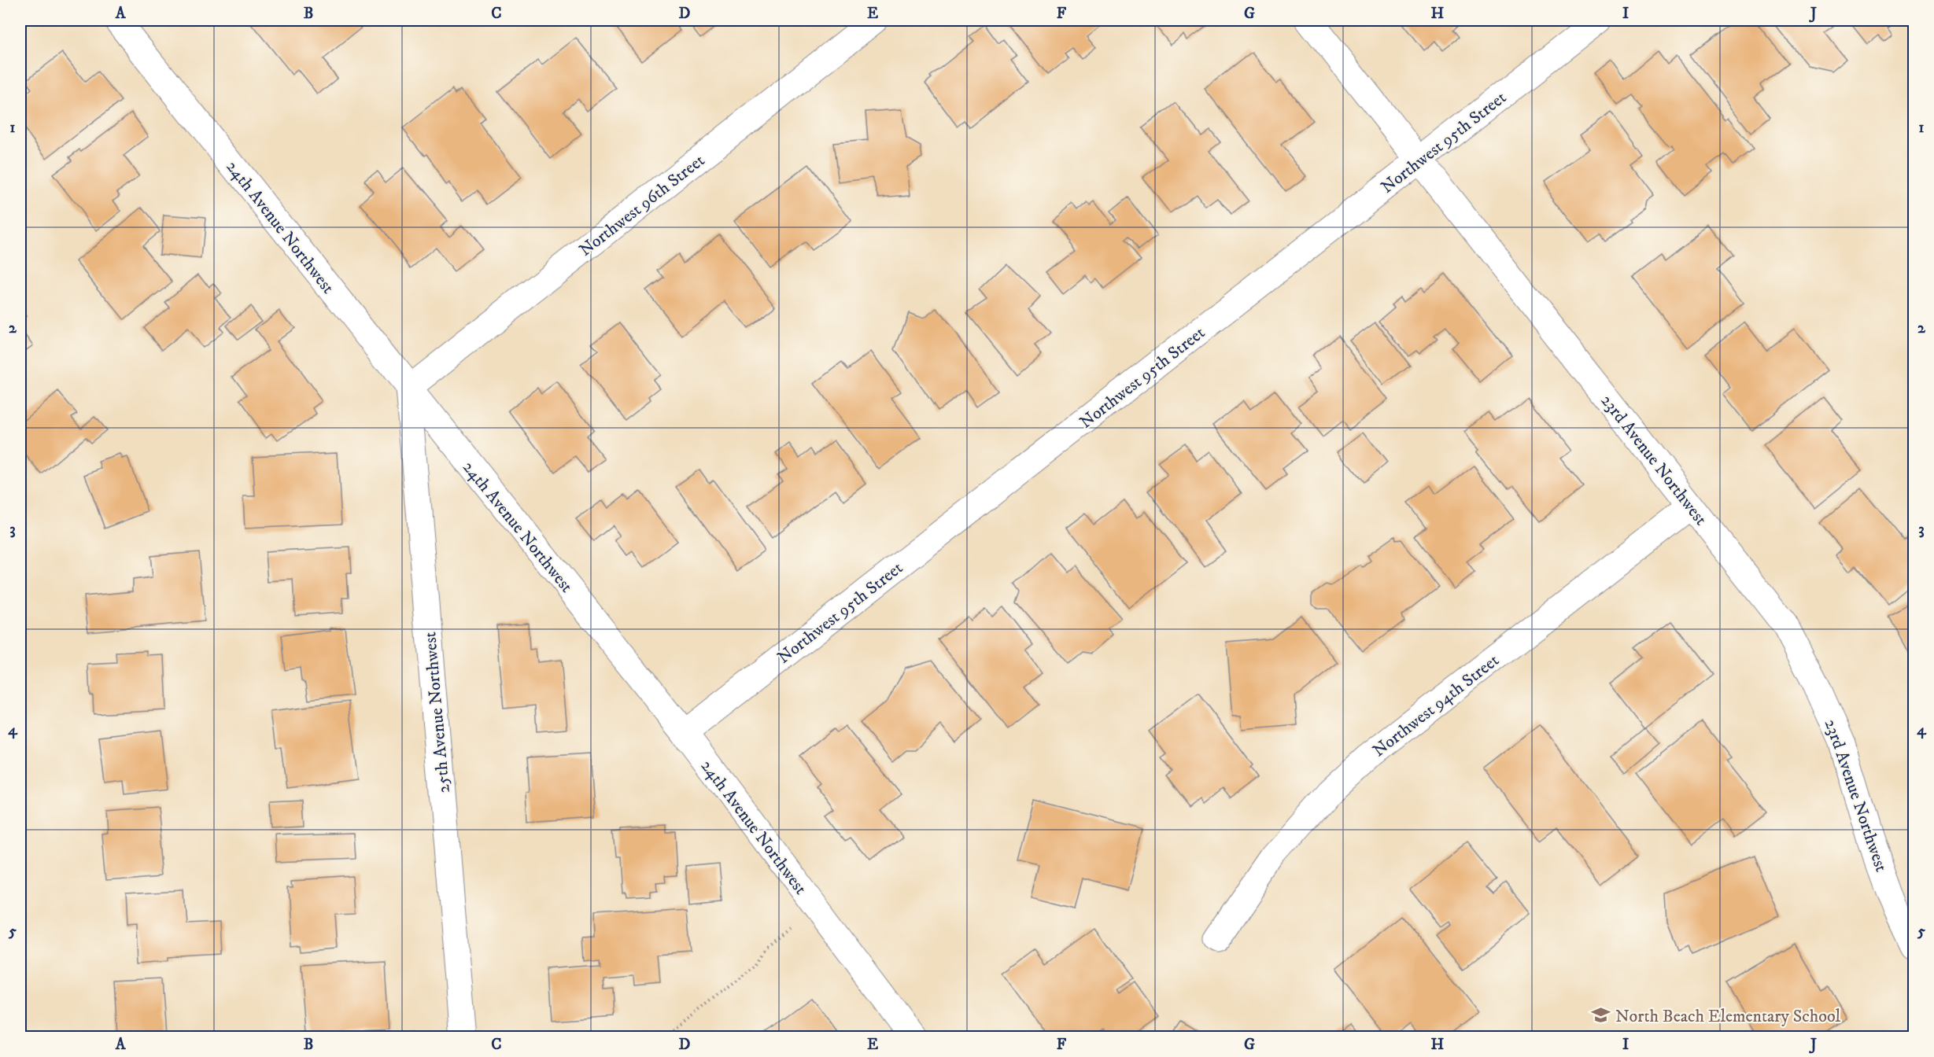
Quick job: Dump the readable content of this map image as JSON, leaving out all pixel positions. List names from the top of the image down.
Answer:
{
  "streets": {
    "street": [
      "Northwest 95th Street",
      "Northwest 96th Street",
      "24th Avenue Northwest",
      "23rd Avenue Northwest",
      "Northwest 94th Street",
      "25th Avenue Northwest"
    ]
  },
  "crossings": [
    ["Northwest 95th Street", "24th Avenue Northwest"],
    ["Northwest 95th Street", "23rd Avenue Northwest"],
    ["Northwest 96th Street", "24th Avenue Northwest"],
    ["Northwest 96th Street", "25th Avenue Northwest"],
    ["24th Avenue Northwest", "25th Avenue Northwest"],
    ["23rd Avenue Northwest", "Northwest 94th Street"]
  ],
  "places": {
    "school or university": ["North Beach Elementary School"]
  },
  "grid": {
    "columns": [
      "A",
      "B",
      "C",
      "D",
      "E",
      "F",
      "G",
      "H",
      "I",
      "J"
    ],
    "rows": [
      "1",
      "2",
      "3",
      "4",
      "5"
    ]
  }
}
